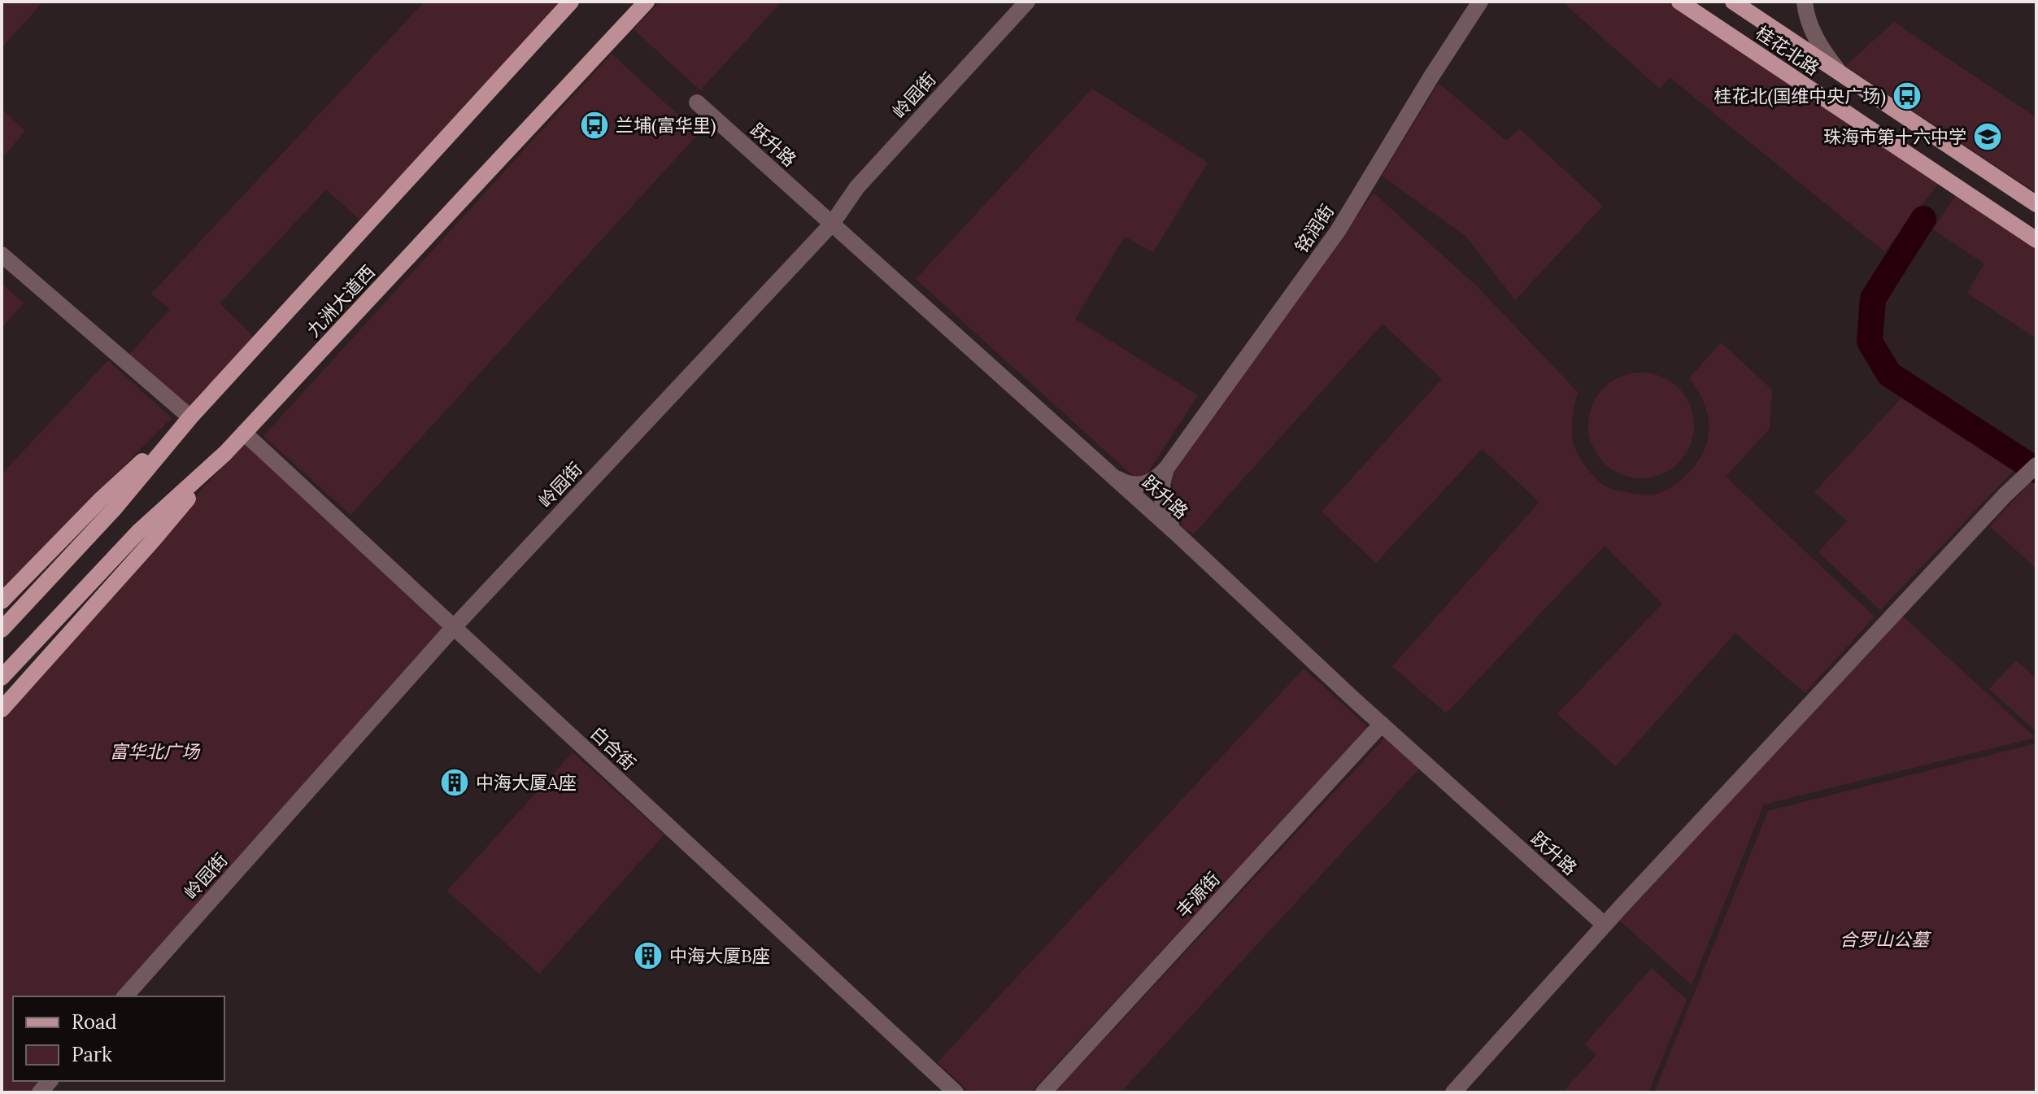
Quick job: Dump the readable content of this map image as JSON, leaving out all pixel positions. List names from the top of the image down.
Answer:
{
  "streets": {
    "main road": ["桂花北路", "九洲大道西"],
    "street": [
      "岭园街",
      "跃升路",
      "铭润街",
      "白合街",
      "丰源街"
    ]
  },
  "crossings": [
    ["岭园街", "跃升路"],
    ["岭园街", "白合街"],
    ["跃升路", "铭润街"],
    ["跃升路", "丰源街"],
    ["九洲大道西", "白合街"]
  ],
  "parks": ["富华北广场", "合罗山公墓"],
  "places": {
    "bus stop": ["桂花北(国维中央广场)", "兰埔(富华里)"],
    "school or university": ["珠海市第十六中学"],
    "building": ["中海大厦A座", "中海大厦B座"]
  },
  "legend": ["Road", "Park"]
}
